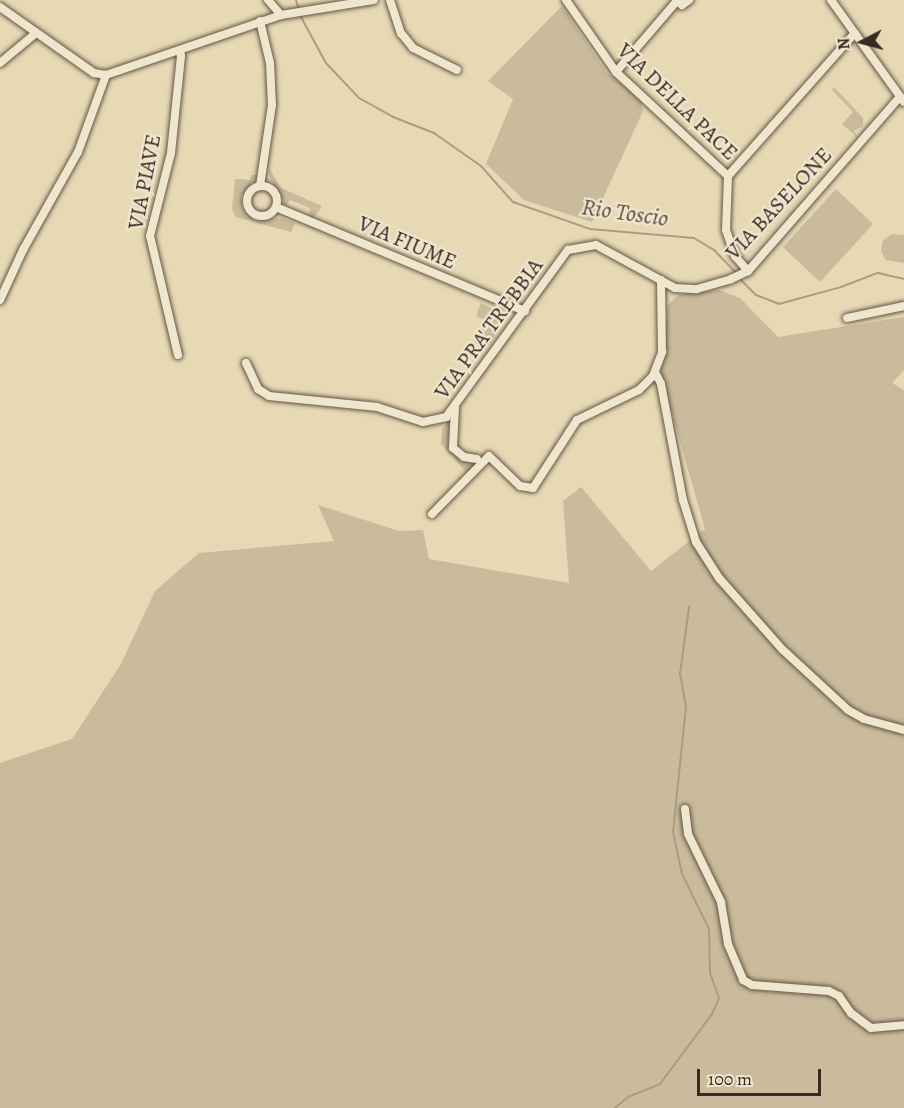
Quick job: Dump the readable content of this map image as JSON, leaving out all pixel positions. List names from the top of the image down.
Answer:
{
  "streets": {
    "street": [
      "VIA DELLA PACE",
      "VIA PIAVE",
      "VIA BASELONE",
      "VIA FIUME",
      "VIA PRA' TREBBIA"
    ]
  },
  "crossings": [
    ["VIA DELLA PACE", "VIA BASELONE"],
    ["VIA BASELONE", "VIA PRA' TREBBIA"],
    ["VIA FIUME", "VIA PRA' TREBBIA"]
  ],
  "water": ["Rio Toscio"],
  "scale_bar": "100 m",
  "north": "left"
}
